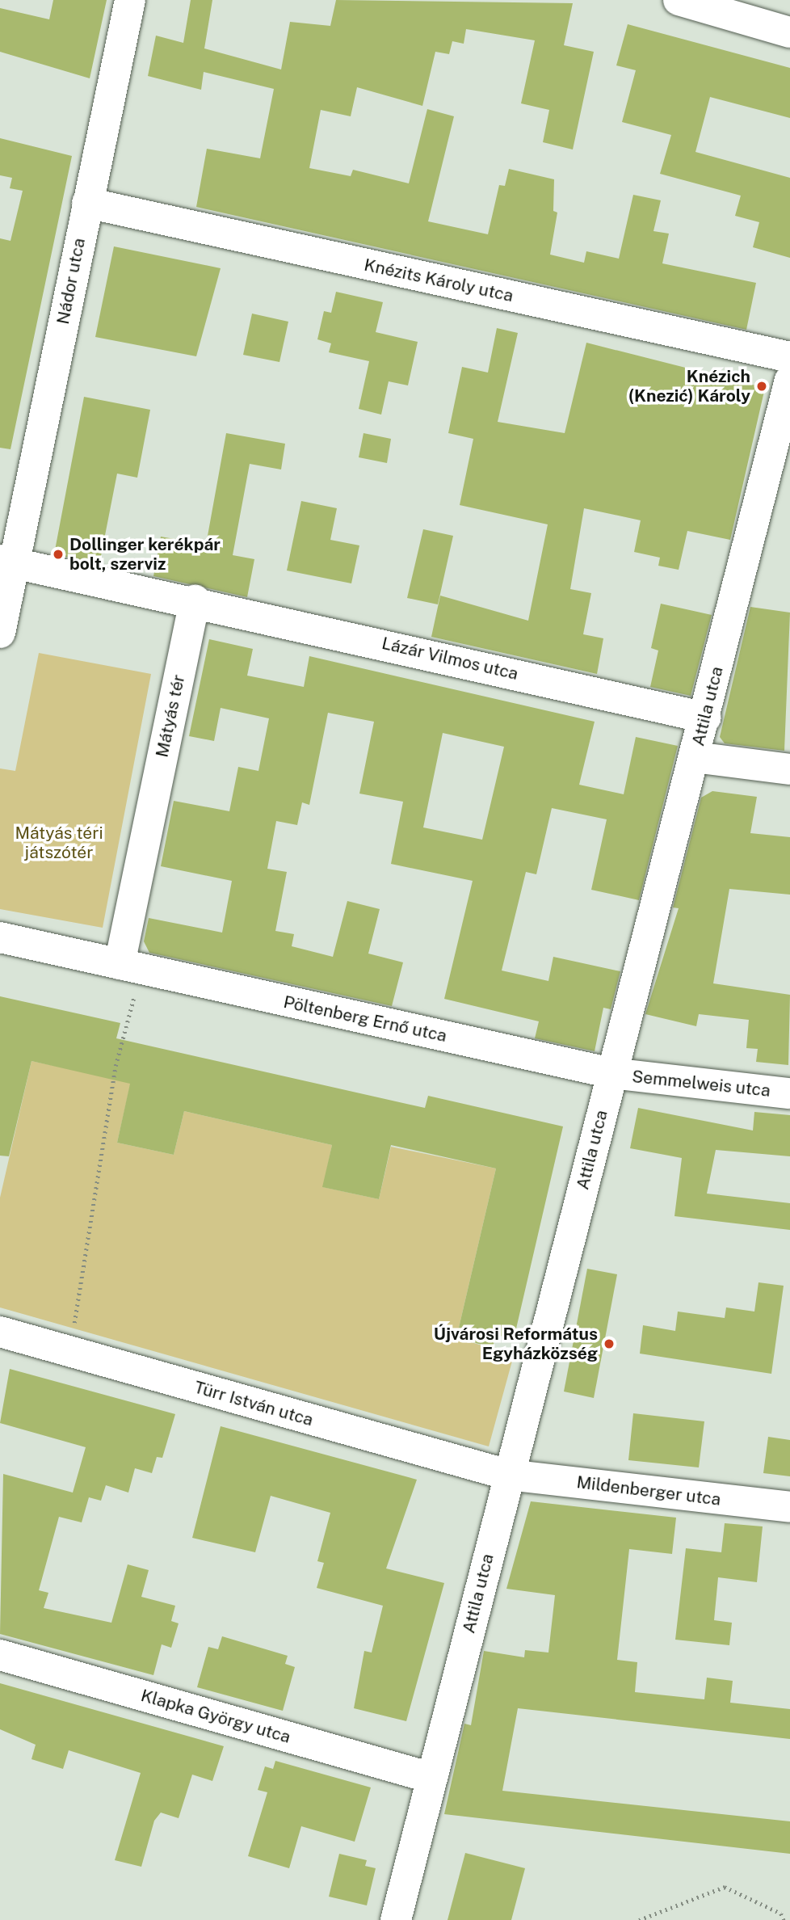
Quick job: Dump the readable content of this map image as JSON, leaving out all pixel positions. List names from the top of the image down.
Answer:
{
  "streets": {
    "street": [
      "Knézits Károly utca",
      "Nádor utca",
      "Lázár Vilmos utca",
      "Attila utca",
      "Mátyás tér",
      "Pöltenberg Ernő utca",
      "Semmelweis utca",
      "Türr István utca",
      "Mildenberger utca",
      "Klapka György utca"
    ]
  },
  "crossings": [
    ["Knézits Károly utca", "Nádor utca"],
    ["Lázár Vilmos utca", "Attila utca"],
    ["Lázár Vilmos utca", "Mátyás tér"],
    ["Attila utca", "Pöltenberg Ernő utca"],
    ["Attila utca", "Semmelweis utca"],
    ["Attila utca", "Türr István utca"],
    ["Attila utca", "Mildenberger utca"],
    ["Attila utca", "Klapka György utca"],
    ["Mátyás tér", "Pöltenberg Ernő utca"],
    ["Pöltenberg Ernő utca", "Semmelweis utca"],
    ["Türr István utca", "Mildenberger utca"]
  ],
  "parks": ["Mátyás téri játszótér"],
  "places": ["Knézich (Knezić) Károly", "Dollinger kerékpár bolt, szerviz", "Újvárosi Református Egyházközség"]
}
